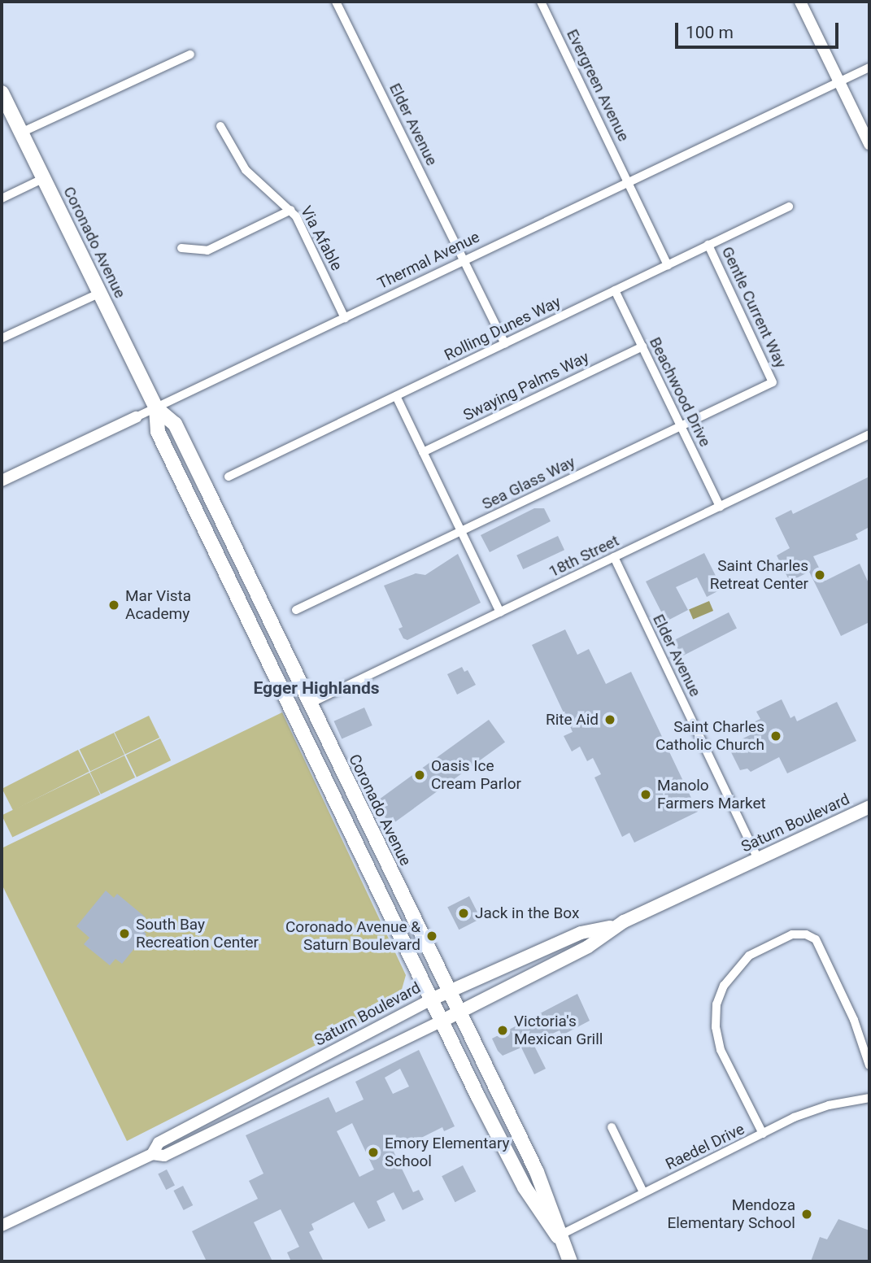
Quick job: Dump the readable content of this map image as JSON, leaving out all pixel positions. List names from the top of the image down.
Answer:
{
  "streets": {
    "main road": ["Coronado Avenue", "Saturn Boulevard"],
    "street": [
      "Evergreen Avenue",
      "Elder Avenue",
      "Via Afable",
      "Thermal Avenue",
      "Gentle Current Way",
      "Rolling Dunes Way",
      "Swaying Palms Way",
      "Beachwood Drive",
      "Sea Glass Way",
      "18th Street",
      "Raedel Drive"
    ]
  },
  "crossings": [
    ["Evergreen Avenue", "Thermal Avenue"],
    ["Evergreen Avenue", "Rolling Dunes Way"],
    ["Elder Avenue", "Thermal Avenue"],
    ["Elder Avenue", "Rolling Dunes Way"],
    ["Elder Avenue", "18th Street"],
    ["Elder Avenue", "Saturn Boulevard"],
    ["Via Afable", "Thermal Avenue"],
    ["Coronado Avenue", "Thermal Avenue"],
    ["Coronado Avenue", "18th Street"],
    ["Coronado Avenue", "Saturn Boulevard"],
    ["Coronado Avenue", "Raedel Drive"],
    ["Gentle Current Way", "Rolling Dunes Way"],
    ["Gentle Current Way", "Sea Glass Way"],
    ["Rolling Dunes Way", "Beachwood Drive"],
    ["Swaying Palms Way", "Beachwood Drive"],
    ["Beachwood Drive", "Sea Glass Way"],
    ["Beachwood Drive", "18th Street"]
  ],
  "districts": ["Egger Highlands"],
  "places": [
    "Saint Charles Retreat Center",
    "Mar Vista Academy",
    "Rite Aid",
    "Saint Charles Catholic Church",
    "Oasis Ice Cream Parlor",
    "Manolo Farmers Market",
    "Jack in the Box",
    "South Bay Recreation Center",
    "Coronado Avenue & Saturn Boulevard",
    "Victoria's Mexican Grill",
    "Emory Elementary School",
    "Mendoza Elementary School"
  ],
  "scale_bar": "100 m"
}
